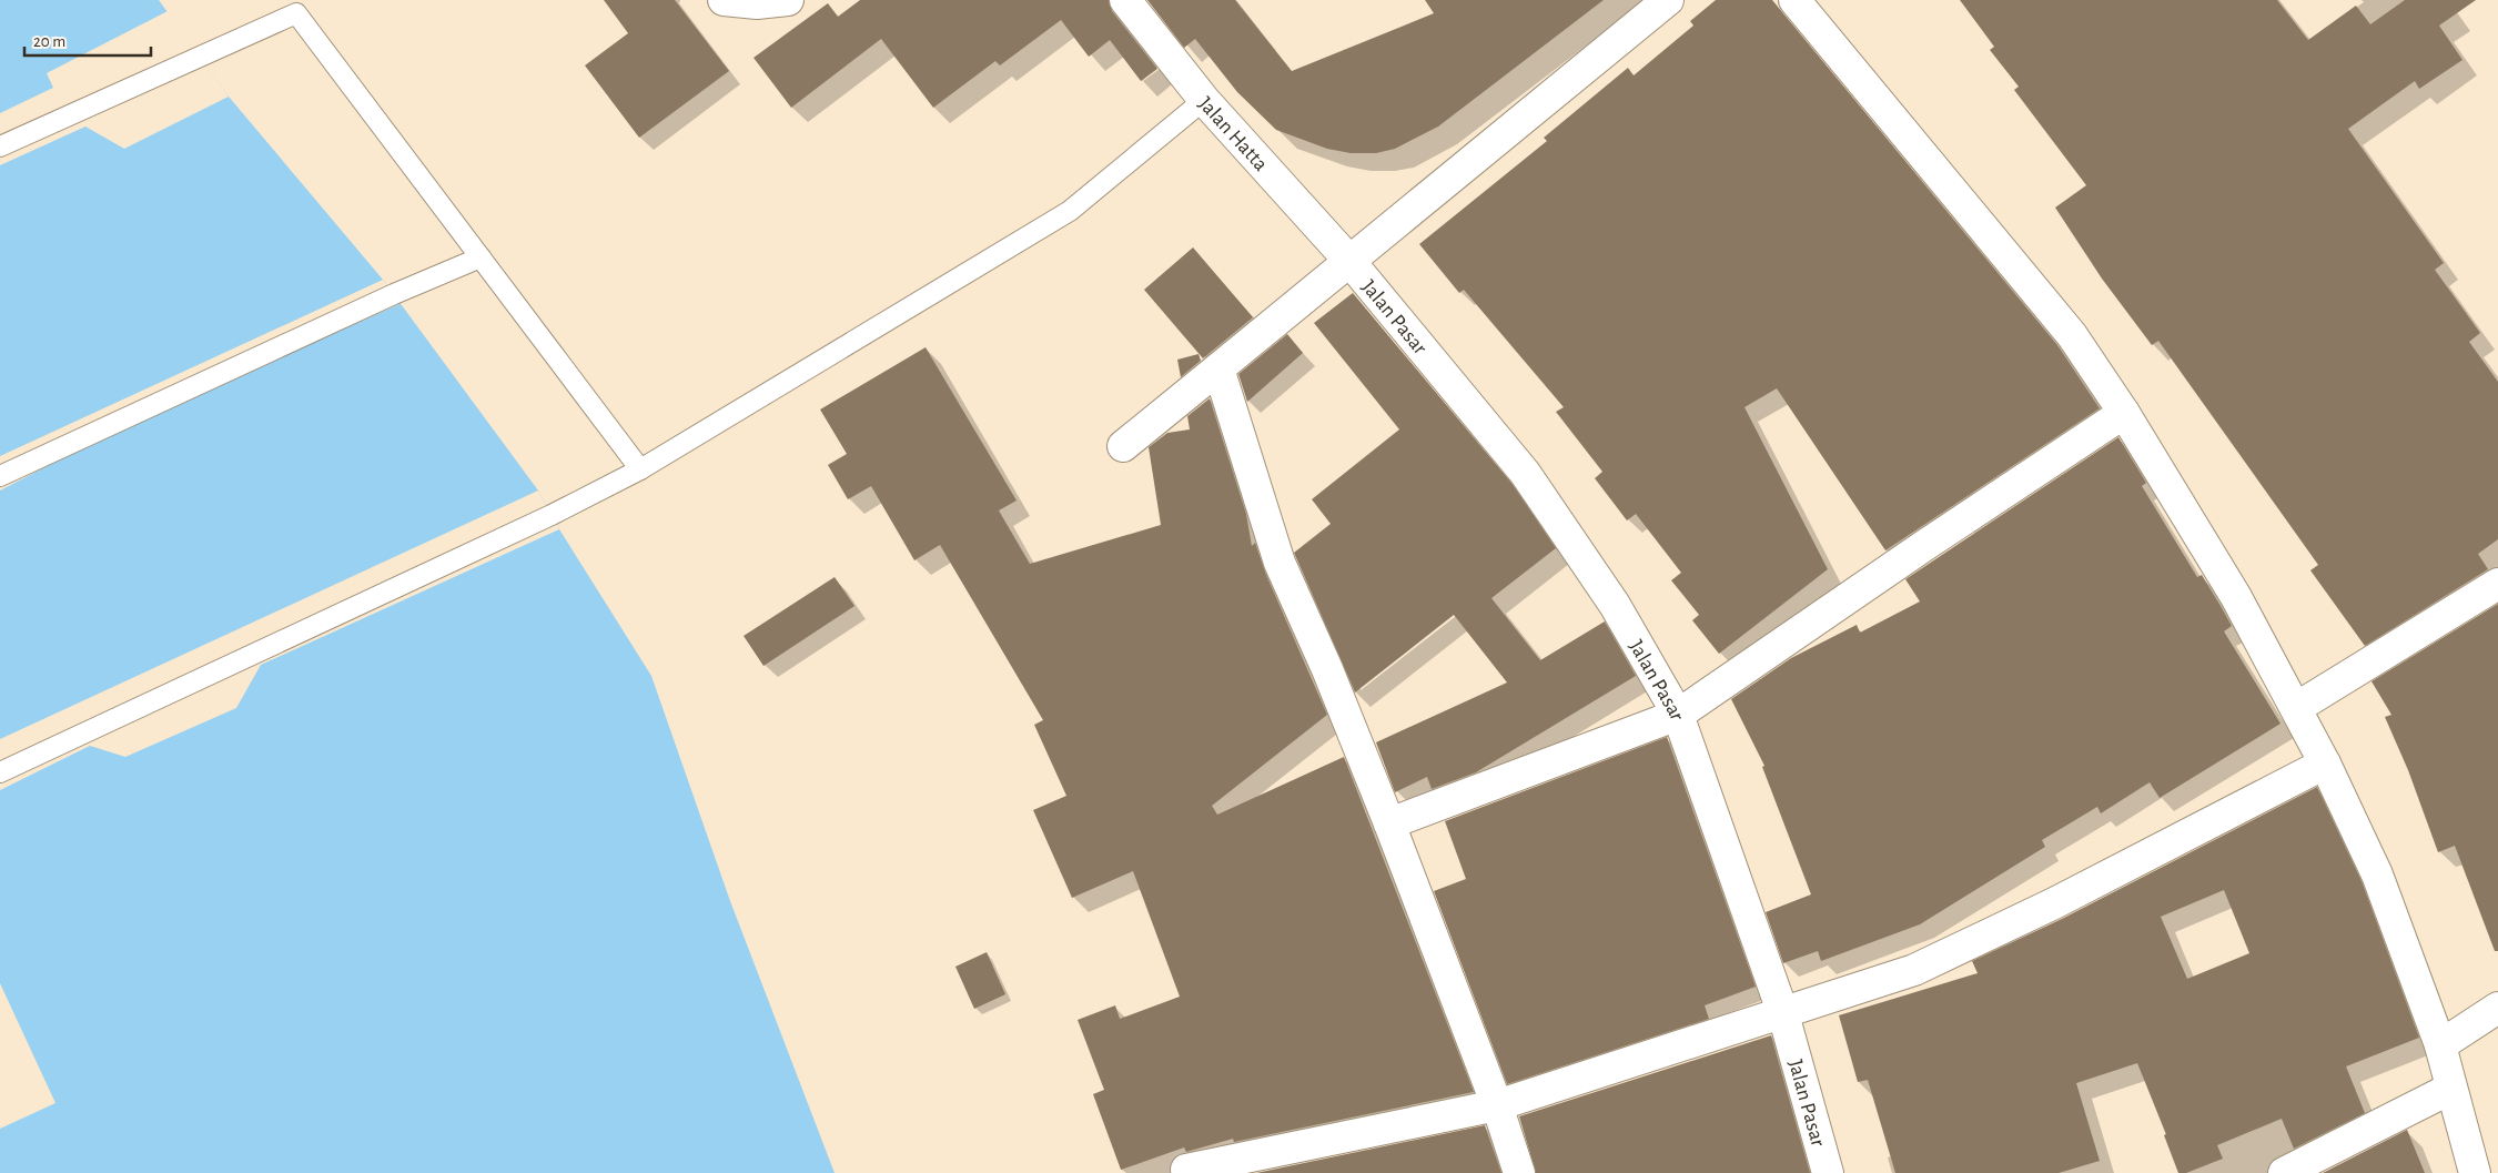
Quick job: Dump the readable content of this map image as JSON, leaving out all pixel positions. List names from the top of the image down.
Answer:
{
  "streets": {
    "street": ["Jalan Hatta", "Jalan Pasar"]
  },
  "crossings": [
    ["Jalan Hatta", "Jalan Pasar"]
  ],
  "scale_bar": "20 m"
}
